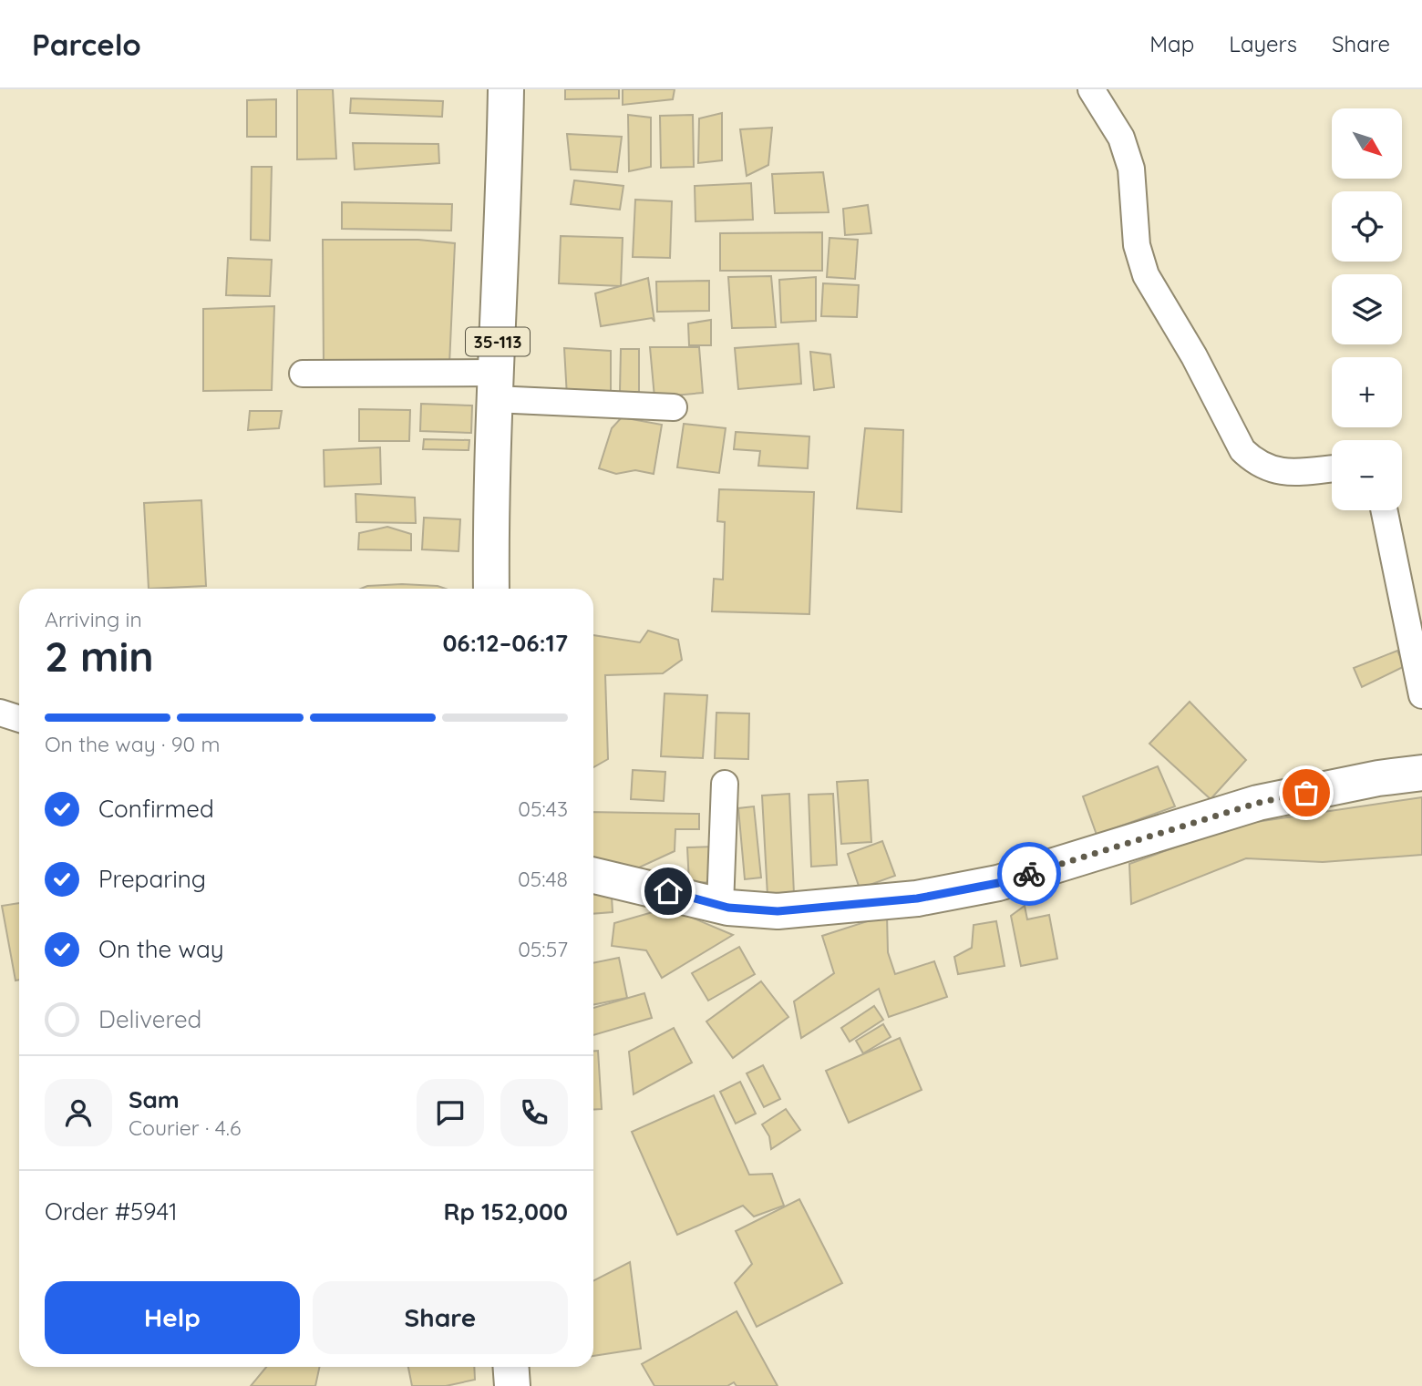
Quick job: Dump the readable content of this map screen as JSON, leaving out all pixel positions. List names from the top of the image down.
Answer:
{
  "streets": {
    "main road": ["35-113"]
  },
  "north": "bottom right",
  "page": {
    "header": "Parcelo",
    "nav": ["Map", "Layers", "Share"],
    "map_buttons": ["+", "−"],
    "heading": ["2 min", "Arriving in", "06:12–06:17"],
    "panel": [
      "Sam",
      "Courier · 4.6",
      "Order #5941",
      "Rp 152,000"
    ],
    "bar": "On the way · 90 m",
    "list": [
      ["Confirmed", "05:43"],
      ["Preparing", "05:48"],
      ["On the way", "05:57"],
      "Delivered"
    ],
    "buttons": ["Help", "Share"]
  }
}
